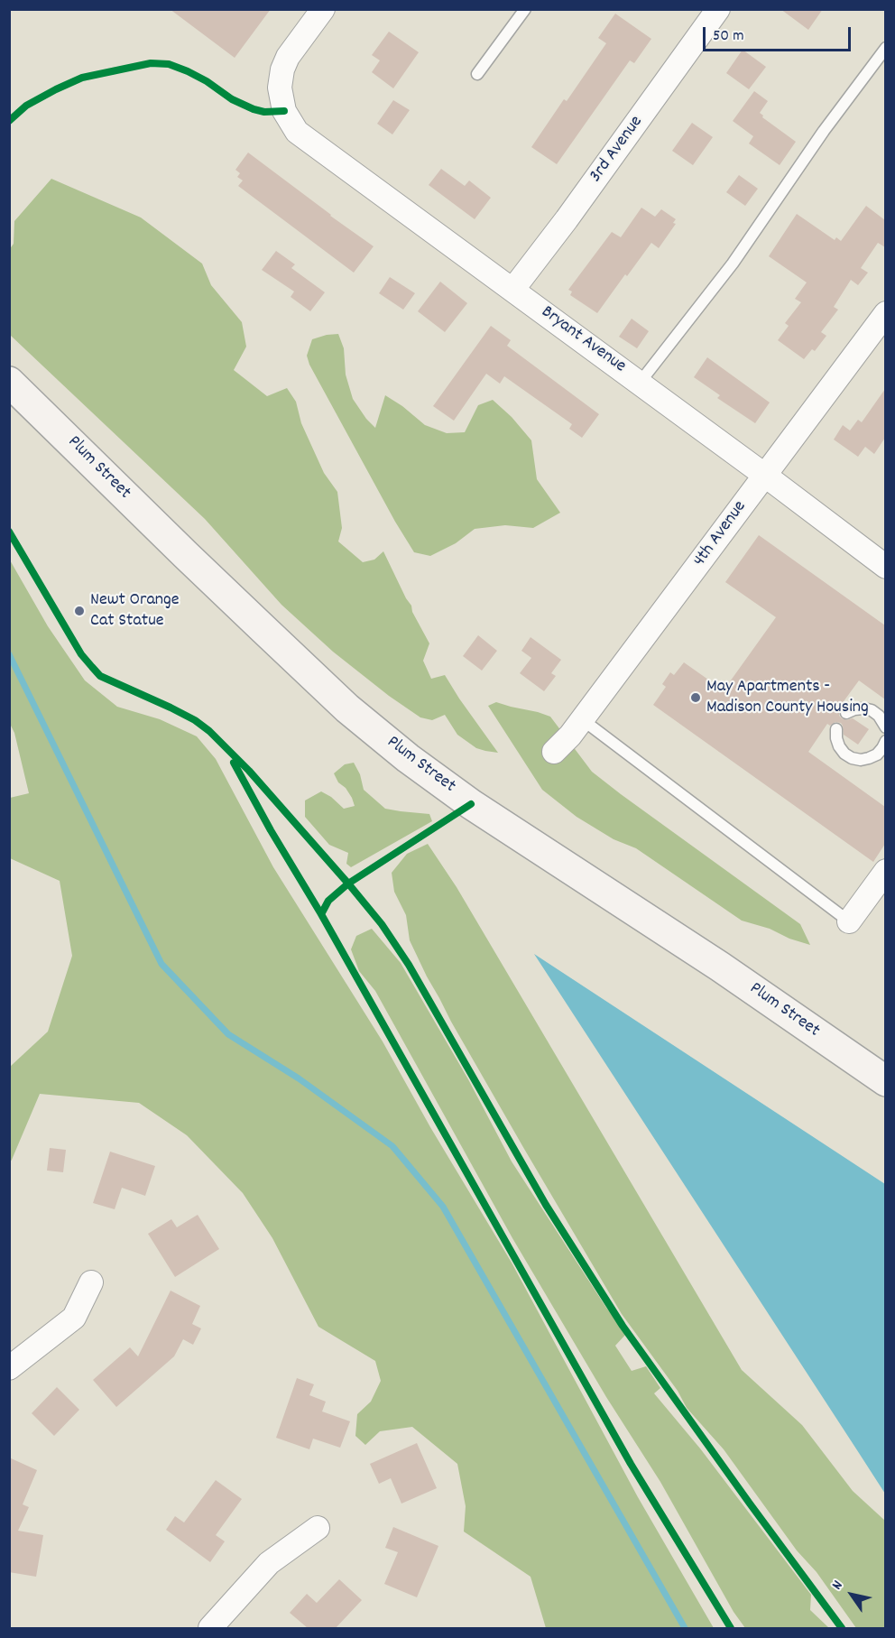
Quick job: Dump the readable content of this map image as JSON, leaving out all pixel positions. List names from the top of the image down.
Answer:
{
  "streets": {
    "main road": ["Plum Street"],
    "street": ["3rd Avenue", "Bryant Avenue", "4th Avenue"]
  },
  "crossings": [
    ["3rd Avenue", "Bryant Avenue"],
    ["Bryant Avenue", "4th Avenue"]
  ],
  "places": ["Newt Orange Cat Statue", "May Apartments - Madison County Housing"],
  "scale_bar": "50 m",
  "north": "top left"
}
